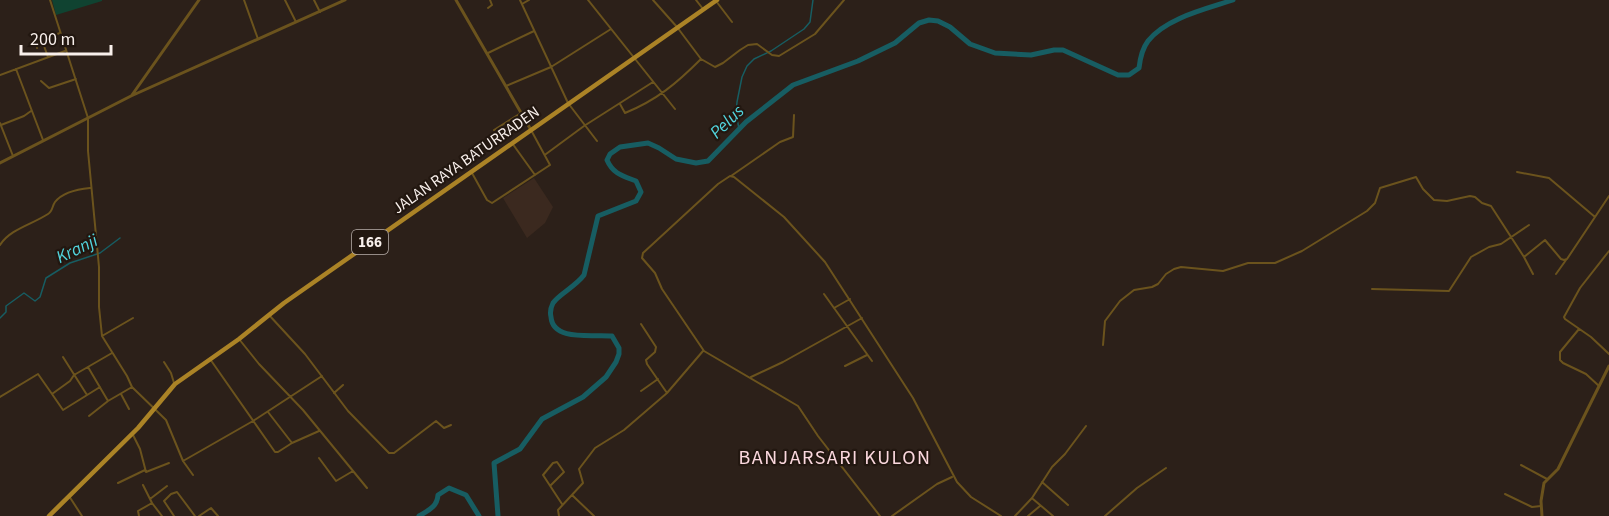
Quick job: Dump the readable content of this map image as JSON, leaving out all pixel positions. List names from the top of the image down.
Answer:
{
  "streets": {
    "main road": ["JALAN RAYA BATURRADEN", "166"]
  },
  "districts": ["BANJARSARI KULON"],
  "water": ["Pelus", "Kranji"],
  "scale_bar": "200 m"
}
